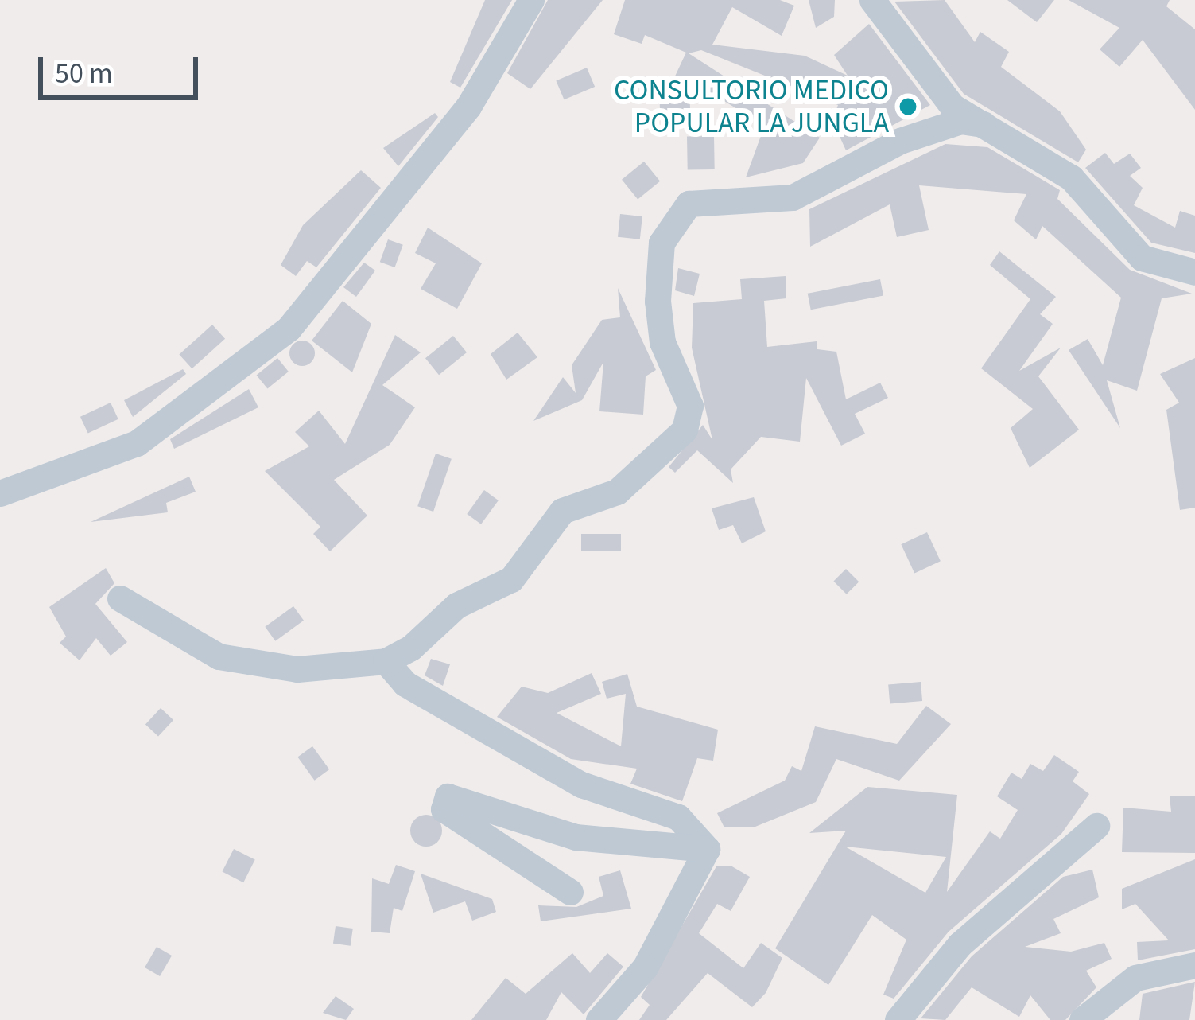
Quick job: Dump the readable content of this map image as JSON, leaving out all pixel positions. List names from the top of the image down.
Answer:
{
  "places": ["CONSULTORIO MEDICO POPULAR LA JUNGLA"],
  "scale_bar": "50 m"
}
